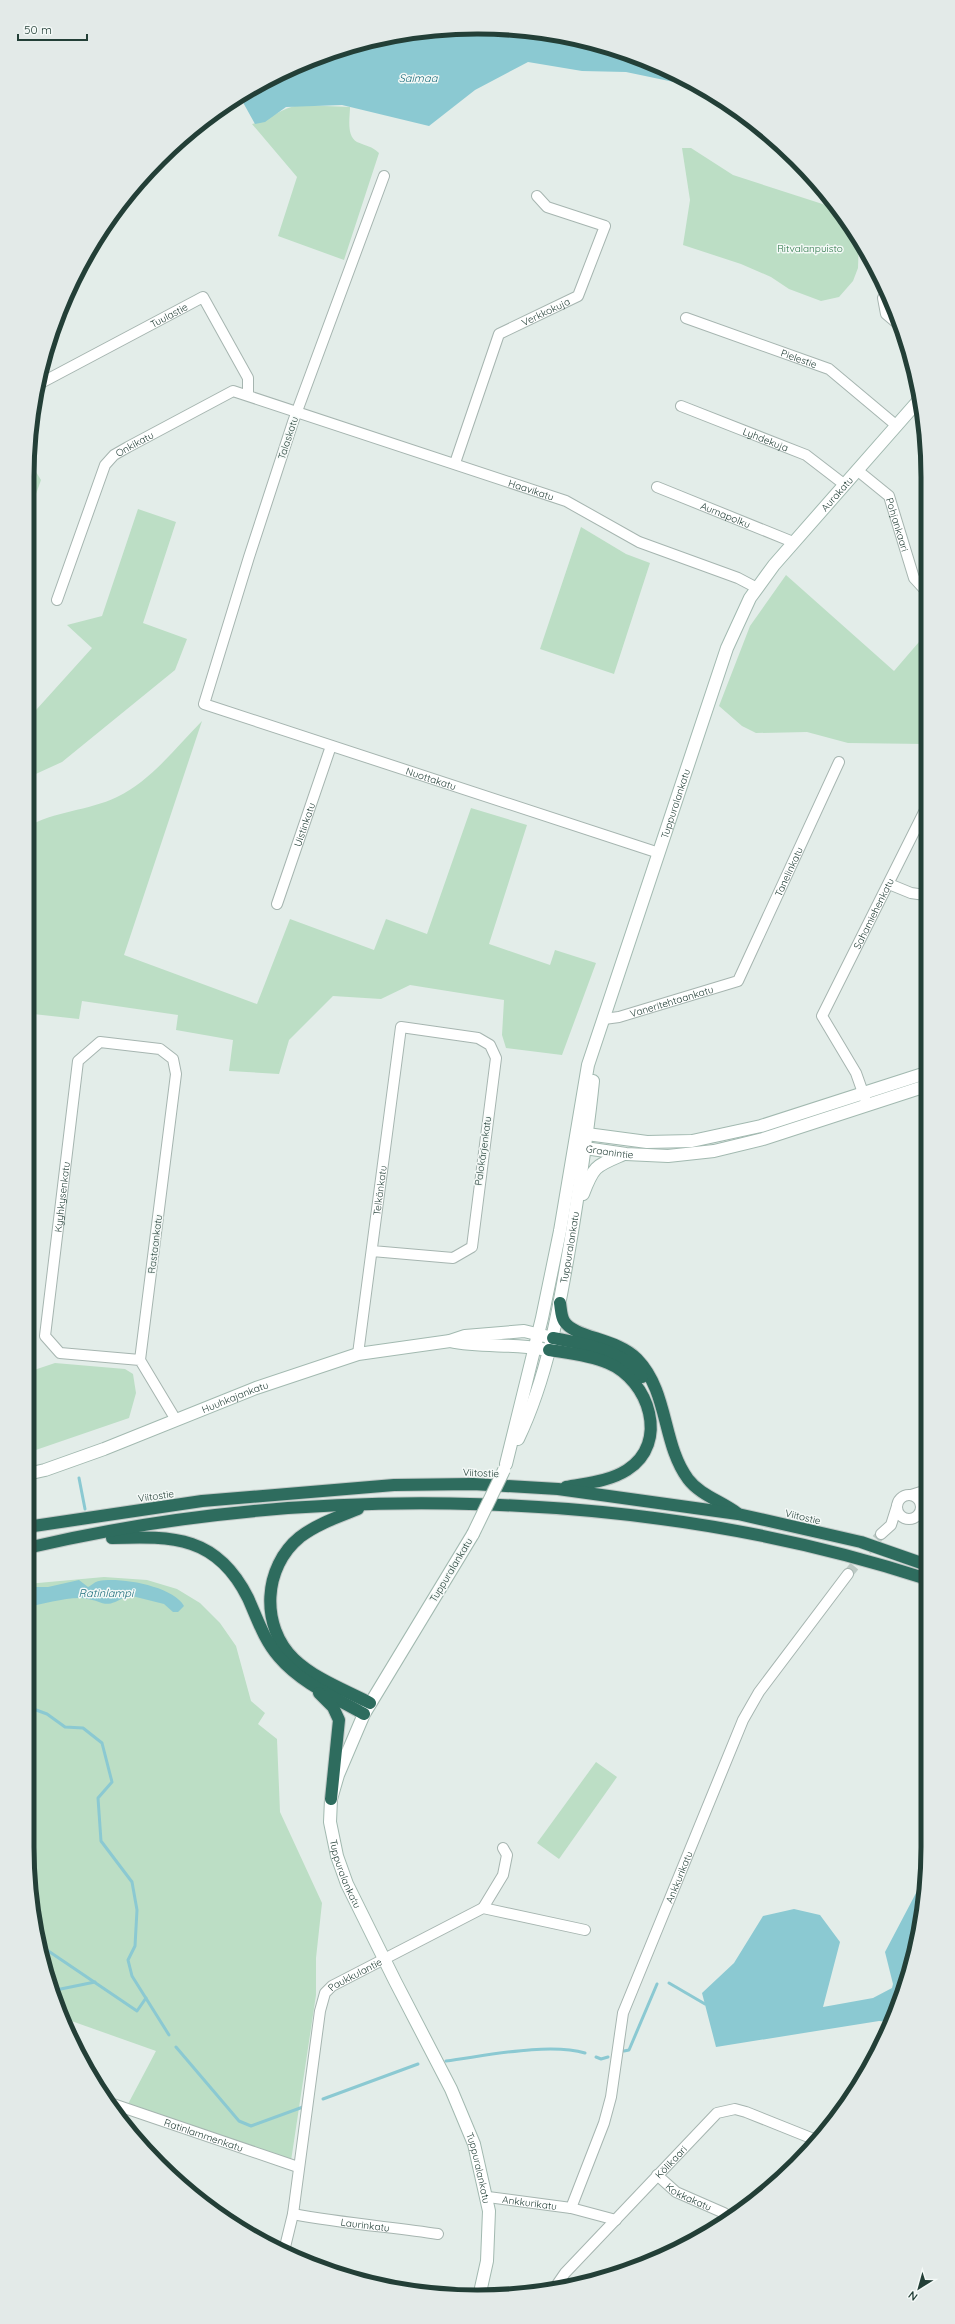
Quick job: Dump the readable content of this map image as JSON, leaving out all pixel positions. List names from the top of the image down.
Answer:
{
  "streets": {
    "highway": ["Viitostie"],
    "street": [
      "Verkkokuja",
      "Tuulastie",
      "Pielestie",
      "Talaskatu",
      "Lyhdekuja",
      "Onkikatu",
      "Haavikatu",
      "Aurakatu",
      "Aumapolku",
      "Pohjankaari",
      "Nuottakatu",
      "Tuppuralankatu",
      "Uistinkatu",
      "Tanelinkatu",
      "Sahamiehenkatu",
      "Vaneritehtaankatu",
      "Graanintie",
      "Palokärjenkatu",
      "Telkänkatu",
      "Kyyhkysenkatu",
      "Rastaankatu",
      "Huuhkajankatu",
      "Ankkurikatu",
      "Paukkulantie",
      "Ratinlammenkatu",
      "Kölikaari",
      "Kokkakatu",
      "Laurinkatu"
    ]
  },
  "crossings": [
    ["Verkkokuja", "Haavikatu"],
    ["Tuulastie", "Onkikatu"],
    ["Pielestie", "Aurakatu"],
    ["Talaskatu", "Onkikatu"],
    ["Talaskatu", "Haavikatu"],
    ["Talaskatu", "Nuottakatu"],
    ["Lyhdekuja", "Aurakatu"],
    ["Onkikatu", "Haavikatu"],
    ["Haavikatu", "Aurakatu"],
    ["Haavikatu", "Tuppuralankatu"],
    ["Aurakatu", "Aumapolku"],
    ["Aurakatu", "Pohjankaari"],
    ["Aurakatu", "Tuppuralankatu"],
    ["Nuottakatu", "Tuppuralankatu"],
    ["Nuottakatu", "Uistinkatu"],
    ["Tuppuralankatu", "Vaneritehtaankatu"],
    ["Tuppuralankatu", "Graanintie"],
    ["Tuppuralankatu", "Huuhkajankatu"],
    ["Tuppuralankatu", "Ankkurikatu"],
    ["Tuppuralankatu", "Paukkulantie"],
    ["Tanelinkatu", "Vaneritehtaankatu"],
    ["Sahamiehenkatu", "Graanintie"],
    ["Palokärjenkatu", "Telkänkatu"],
    ["Telkänkatu", "Huuhkajankatu"],
    ["Kyyhkysenkatu", "Rastaankatu"],
    ["Ankkurikatu", "Kölikaari"],
    ["Paukkulantie", "Ratinlammenkatu"],
    ["Paukkulantie", "Laurinkatu"],
    ["Kölikaari", "Kokkakatu"]
  ],
  "water": ["Saimaa", "Ratinlampi"],
  "parks": ["Ritvalanpuisto"],
  "scale_bar": "50 m",
  "north": "bottom left"
}
